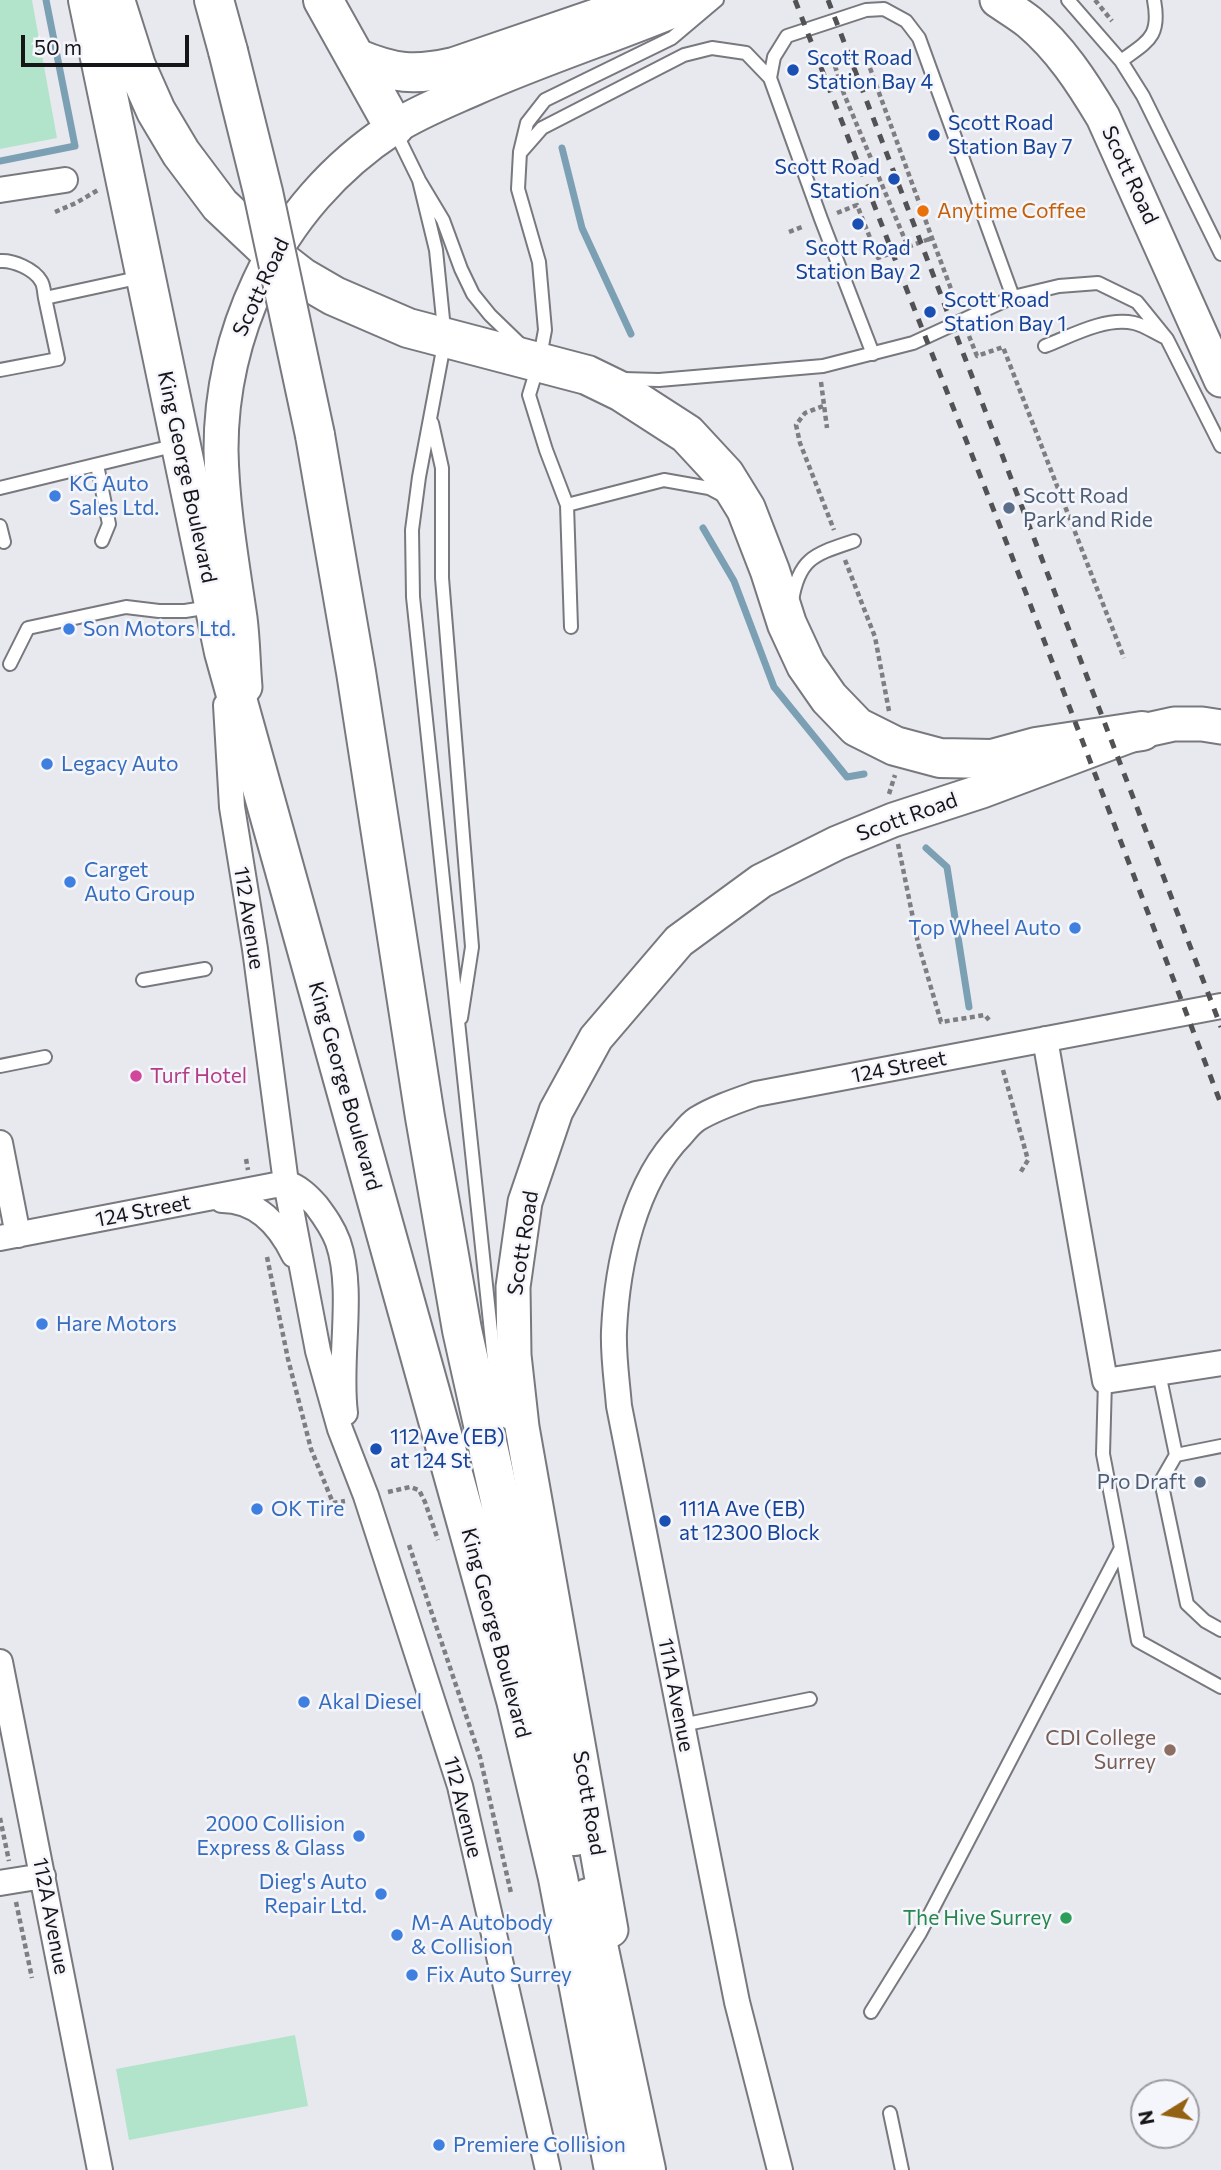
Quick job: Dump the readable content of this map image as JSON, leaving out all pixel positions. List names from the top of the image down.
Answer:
{
  "streets": {
    "main road": ["Scott Road", "King George Boulevard"],
    "street": [
      "112 Avenue",
      "124 Street",
      "111A Avenue",
      "112A Avenue"
    ]
  },
  "crossings": [
    ["Scott Road", "King George Boulevard"],
    ["King George Boulevard", "112 Avenue"],
    ["112 Avenue", "124 Street"],
    ["124 Street", "111A Avenue"]
  ],
  "places": [
    "Scott Road Station Bay 4",
    "Scott Road Station Bay 7",
    "Scott Road Station",
    "Anytime Coffee",
    "Scott Road Station Bay 2",
    "Scott Road Station Bay 1",
    "KG Auto Sales Ltd.",
    "Scott Road Park and Ride",
    "Son Motors Ltd.",
    "Legacy Auto",
    "Carget Auto Group",
    "Top Wheel Auto",
    "Turf Hotel",
    "Hare Motors",
    "112 Ave (EB) at 124 St",
    "Pro Draft",
    "OK Tire",
    "111A Ave (EB) at 12300 Block",
    "Akal Diesel",
    "CDI College Surrey",
    "2000 Collision Express & Glass",
    "Dieg's Auto Repair Ltd.",
    "The Hive Surrey",
    "M-A Autobody & Collision",
    "Fix Auto Surrey",
    "Premiere Collision"
  ],
  "scale_bar": "50 m",
  "north": "left"
}
